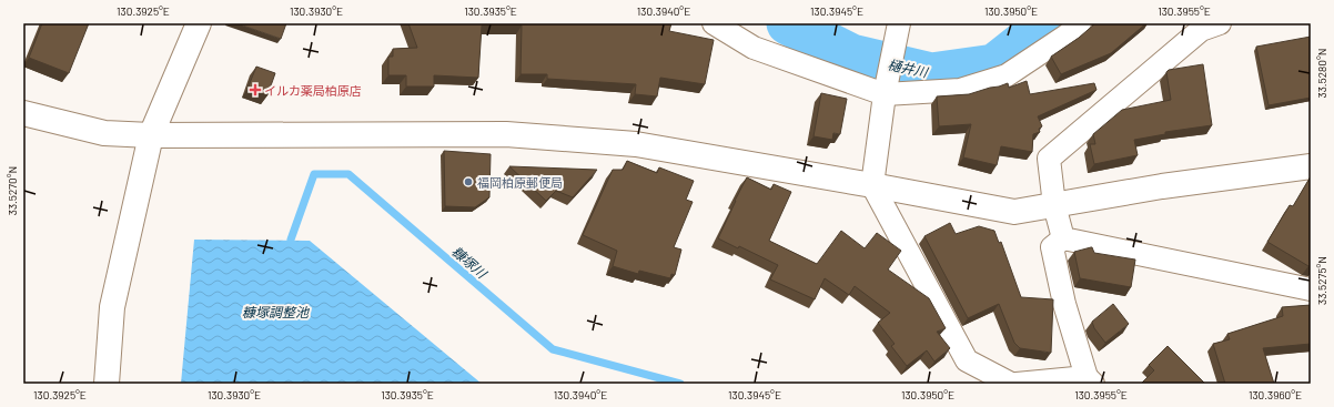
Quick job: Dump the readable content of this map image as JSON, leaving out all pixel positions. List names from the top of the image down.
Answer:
{
  "water": ["樋井川", "糠塚川", "糠塚調整池"],
  "places": {
    "health": ["イルカ薬局柏原店"],
    "other": ["福岡柏原郵便局"]
  },
  "coordinates": [
    "130.3925°E",
    "130.3930°E",
    "130.3935°E",
    "130.3940°E",
    "130.3945°E",
    "130.3950°E",
    "130.3955°E",
    "33.5280°N",
    "33.5270°N",
    "33.5275°N",
    "130.3960°E"
  ]
}
